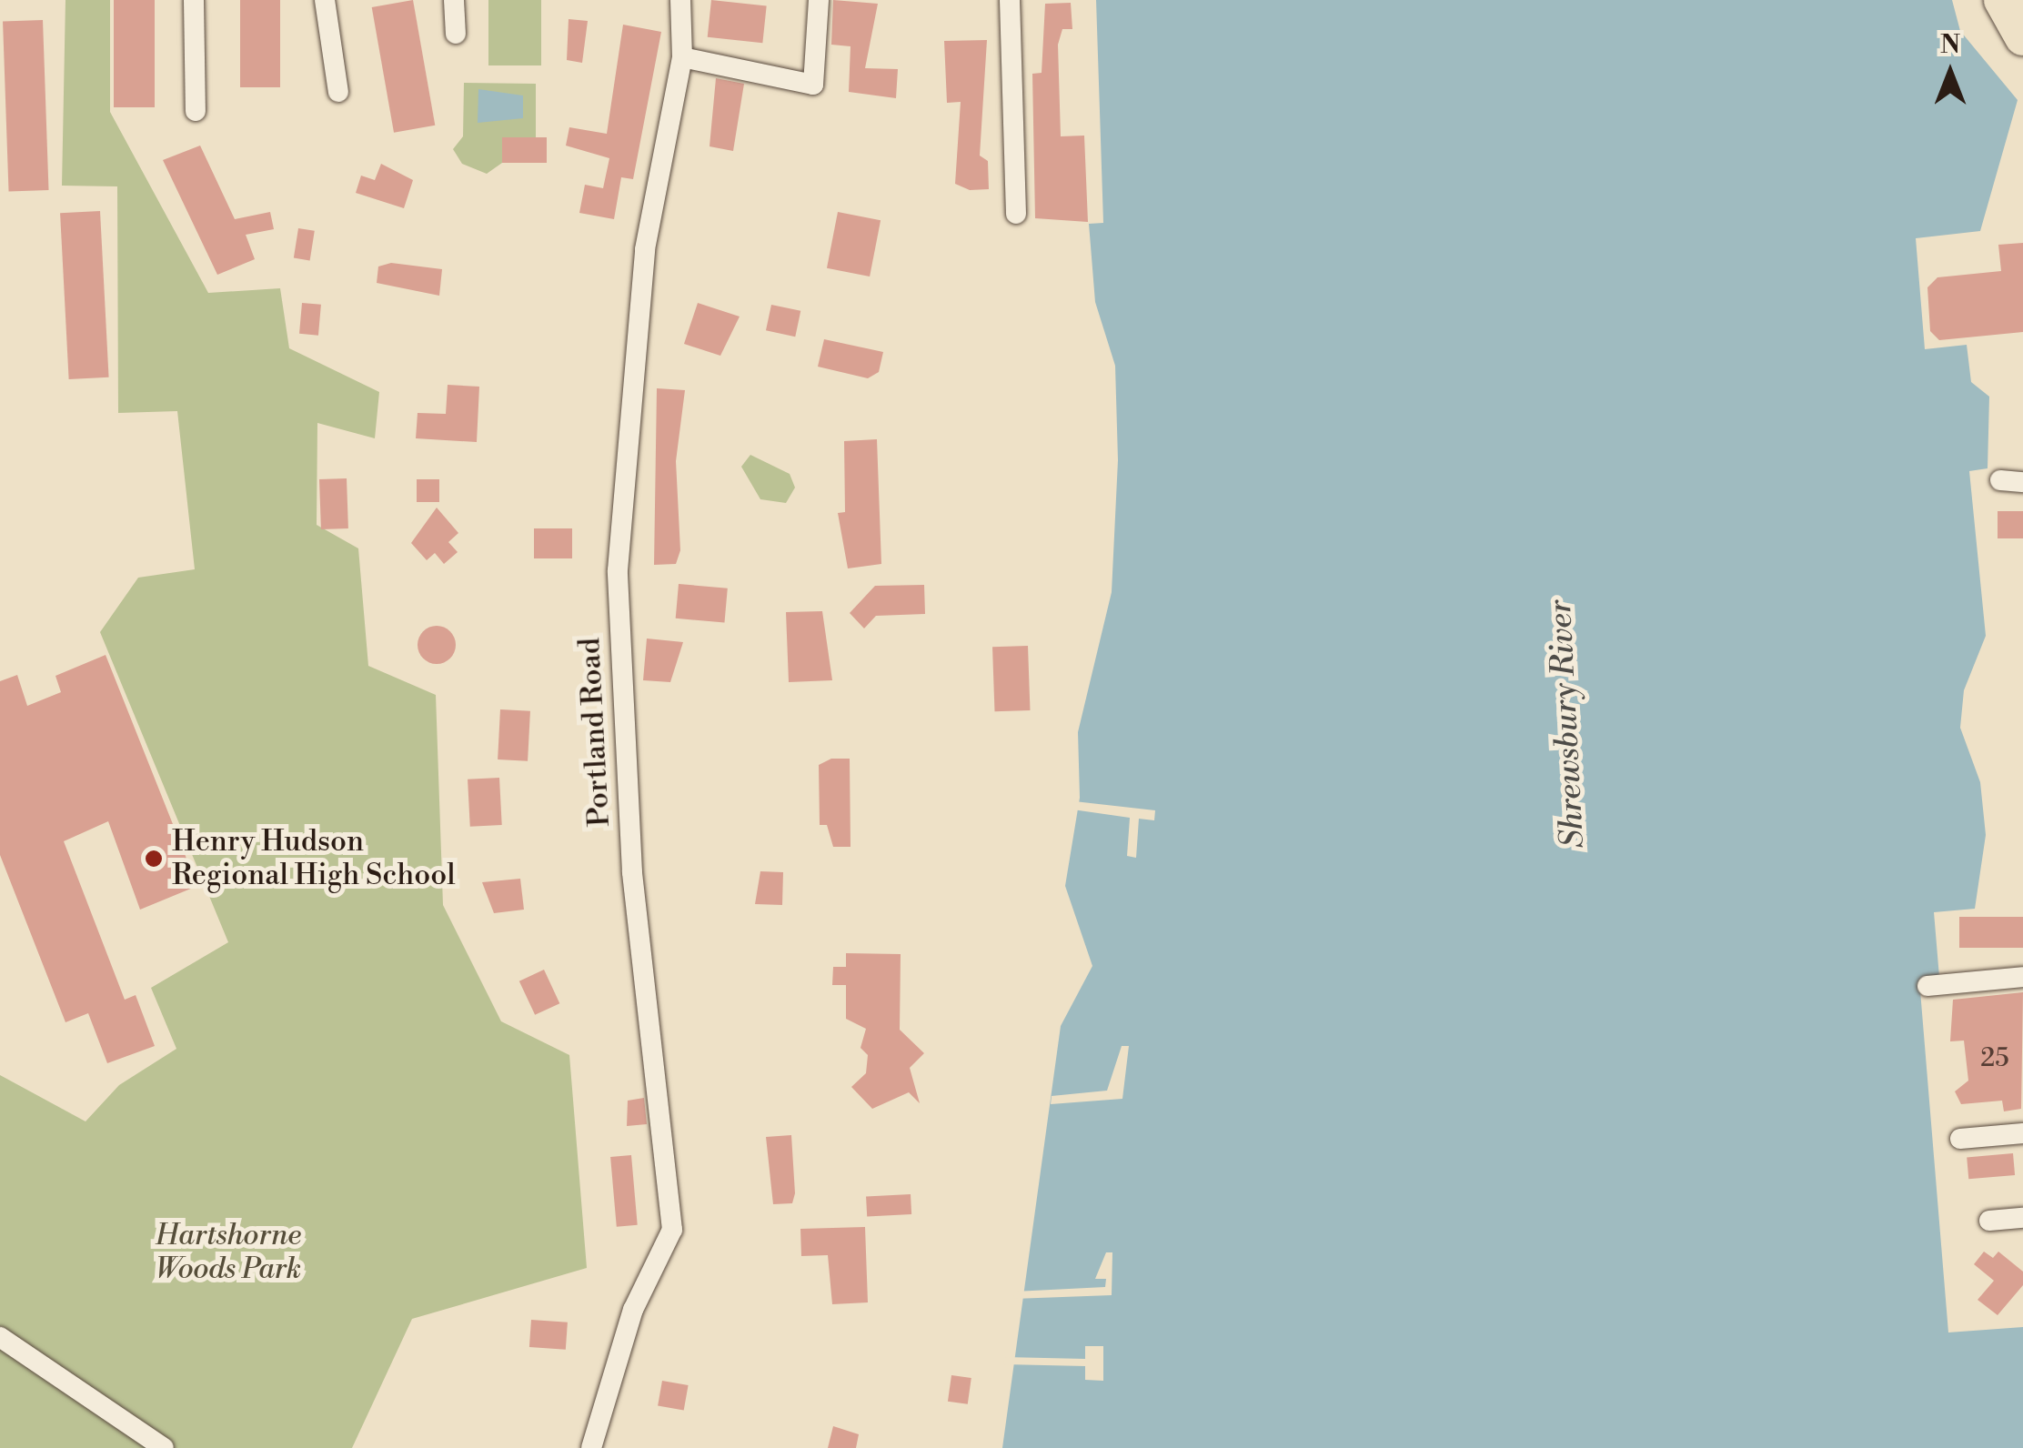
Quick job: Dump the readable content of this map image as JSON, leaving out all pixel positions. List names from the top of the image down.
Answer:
{
  "streets": {
    "street": ["Portland Road"]
  },
  "water": ["Shrewsbury River"],
  "parks": ["Hartshorne Woods Park"],
  "places": ["Henry Hudson Regional High School"],
  "house_numbers": ["25"],
  "north": "top"
}
